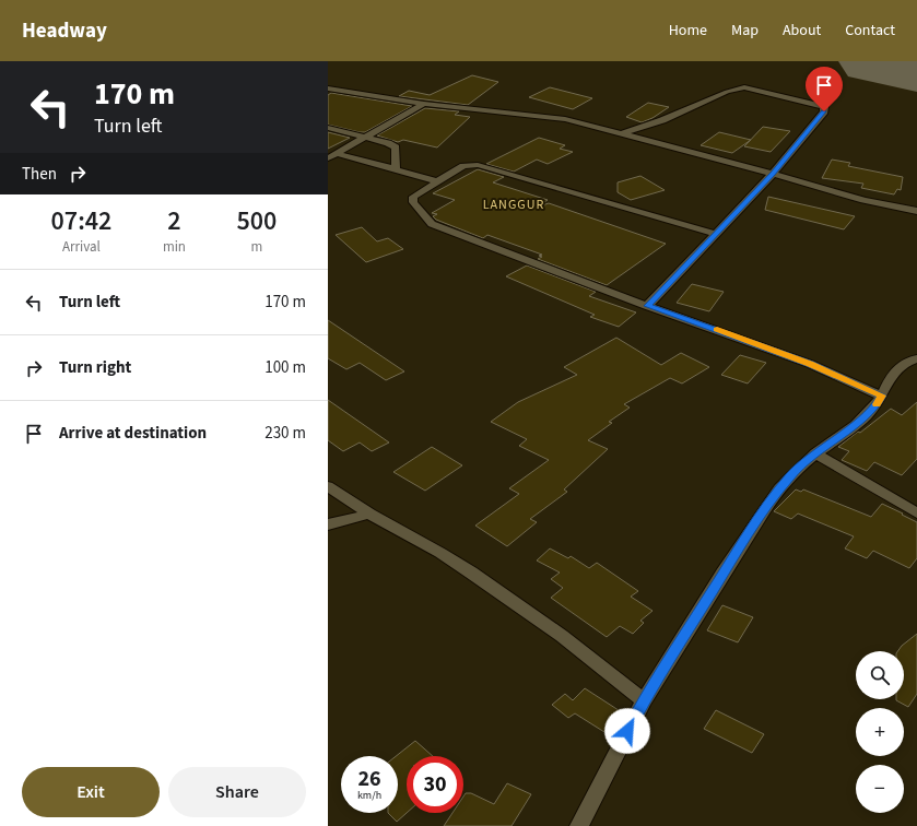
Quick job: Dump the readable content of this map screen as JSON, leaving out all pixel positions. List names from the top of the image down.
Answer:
{
  "districts": ["LANGGUR"],
  "page": {
    "header": "Headway",
    "nav": [
      "Home",
      "Map",
      "About",
      "Contact"
    ],
    "turn": ["170 m", "Turn left"],
    "then": "Then",
    "eta": [
      "07:42",
      "Arrival",
      "2",
      "min",
      "500",
      "m"
    ],
    "list": [
      {
        "name": "Turn left",
        "value": "170 m"
      },
      {
        "name": "Turn right",
        "value": "100 m"
      },
      {
        "name": "Arrive at destination",
        "value": "230 m"
      }
    ],
    "map_buttons": ["+", "−"],
    "speed": "26 km/h",
    "limit": "30",
    "buttons": ["Exit", "Share"]
  }
}
